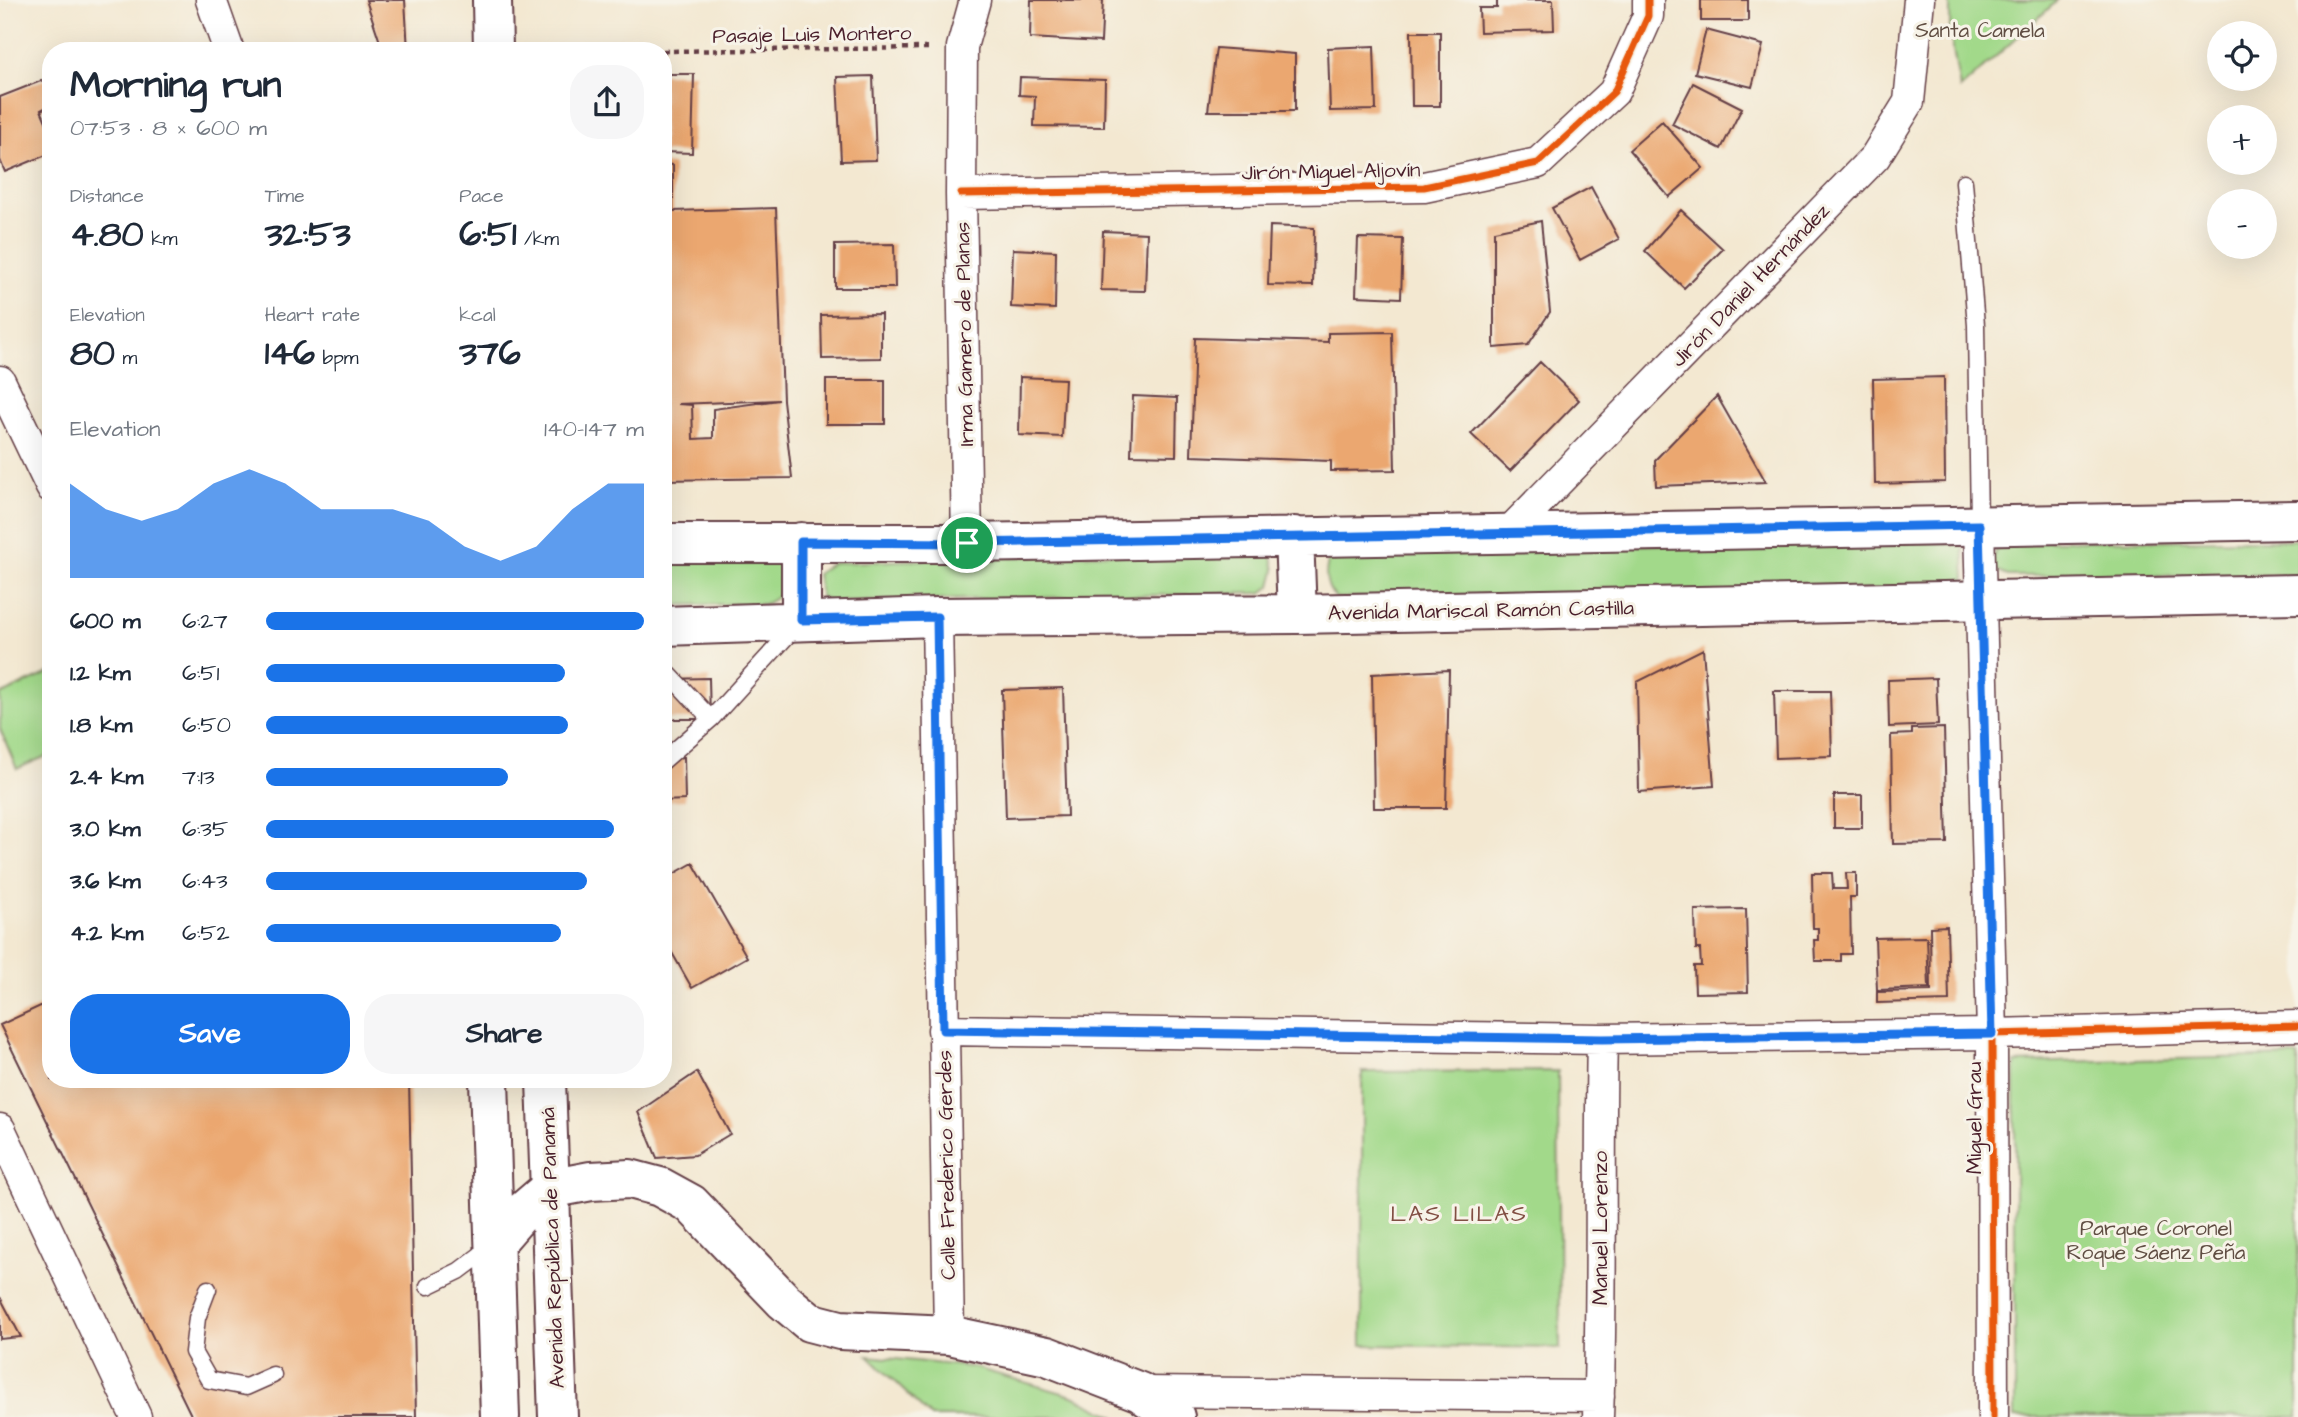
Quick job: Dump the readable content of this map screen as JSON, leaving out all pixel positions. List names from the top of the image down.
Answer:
{
  "streets": {
    "main road": ["Avenida Mariscal Ramón Castilla", "Avenida República de Panamá"],
    "street": [
      "Jirón Miguel Aljovín",
      "Jirón Daniel Hernández",
      "Irma Gamero de Planas",
      "Miguel Grau",
      "Calle Frederico Gerdes",
      "Manuel Lorenzo"
    ],
    "path": ["Pasaje Luis Montero"]
  },
  "crossings": [
    ["Pasaje Luis Montero", "Irma Gamero de Planas"],
    ["Jirón Miguel Aljovín", "Irma Gamero de Planas"],
    ["Avenida Mariscal Ramón Castilla", "Miguel Grau"],
    ["Avenida Mariscal Ramón Castilla", "Calle Frederico Gerdes"]
  ],
  "districts": ["LAS LILAS"],
  "parks": ["Santa Camela", "Parque Coronel Roque Sáenz Peña"],
  "page": {
    "map_buttons": ["+", "−"],
    "heading": ["Morning run", "07:53 · 8 × 600 m"],
    "stats": [
      ["Distance", "4.80 km"],
      ["Time", "32:53"],
      ["Pace", "6:51 /km"],
      ["Elevation", "80 m"],
      ["Heart rate", "146 bpm"],
      ["kcal", "376"]
    ],
    "chart": ["Elevation", "140–147 m"],
    "list": [
      {
        "name": "600 m",
        "note": "6:27"
      },
      {
        "name": "1.2 km",
        "note": "6:51"
      },
      {
        "name": "1.8 km",
        "note": "6:50"
      },
      {
        "name": "2.4 km",
        "note": "7:13"
      },
      {
        "name": "3.0 km",
        "note": "6:35"
      },
      {
        "name": "3.6 km",
        "note": "6:43"
      },
      {
        "name": "4.2 km",
        "note": "6:52"
      }
    ],
    "buttons": ["Save", "Share"]
  }
}
